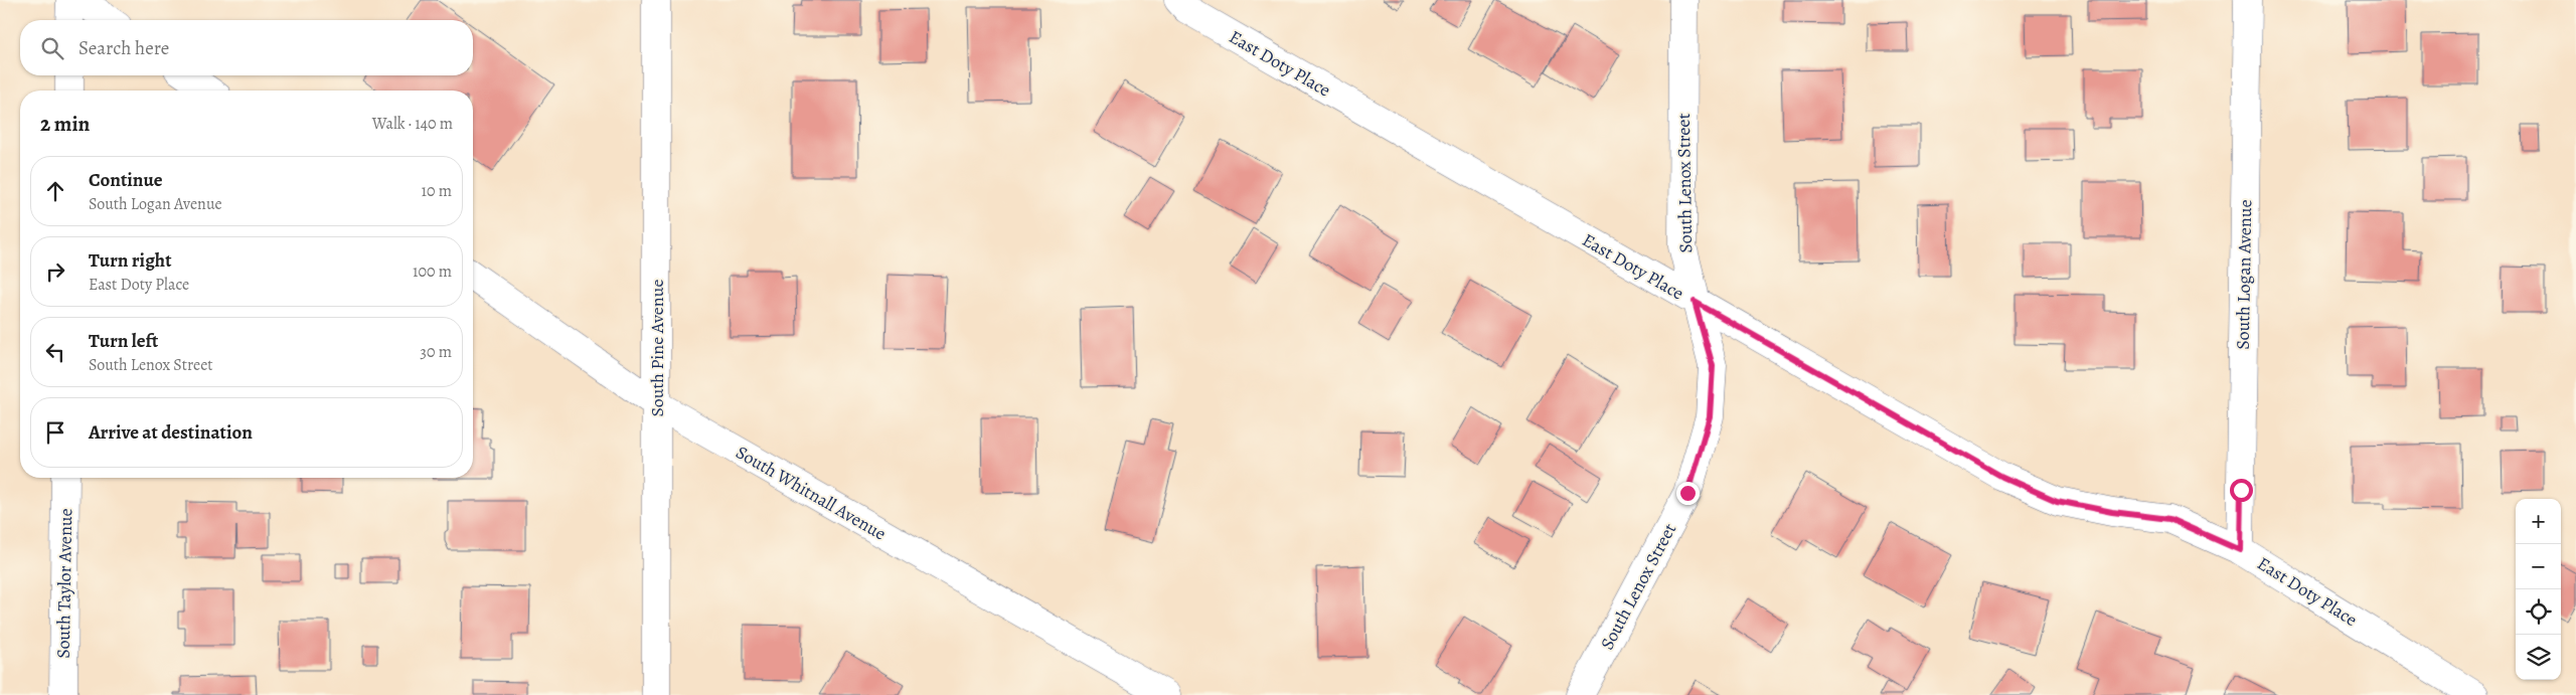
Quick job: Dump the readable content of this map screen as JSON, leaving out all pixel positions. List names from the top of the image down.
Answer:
{
  "streets": {
    "street": [
      "East Doty Place",
      "South Lenox Street",
      "South Logan Avenue",
      "South Pine Avenue",
      "South Whitnall Avenue",
      "South Taylor Avenue"
    ]
  },
  "crossings": [
    ["East Doty Place", "South Lenox Street"],
    ["East Doty Place", "South Logan Avenue"],
    ["South Pine Avenue", "South Whitnall Avenue"]
  ],
  "page": {
    "search": "Search here",
    "heading": ["2 min", "Walk · 140 m"],
    "list": [
      ["Continue", "South Logan Avenue", "10 m"],
      ["Turn right", "East Doty Place", "100 m"],
      ["Turn left", "South Lenox Street", "30 m"],
      "Arrive at destination"
    ],
    "map_buttons": ["+", "−"]
  }
}
